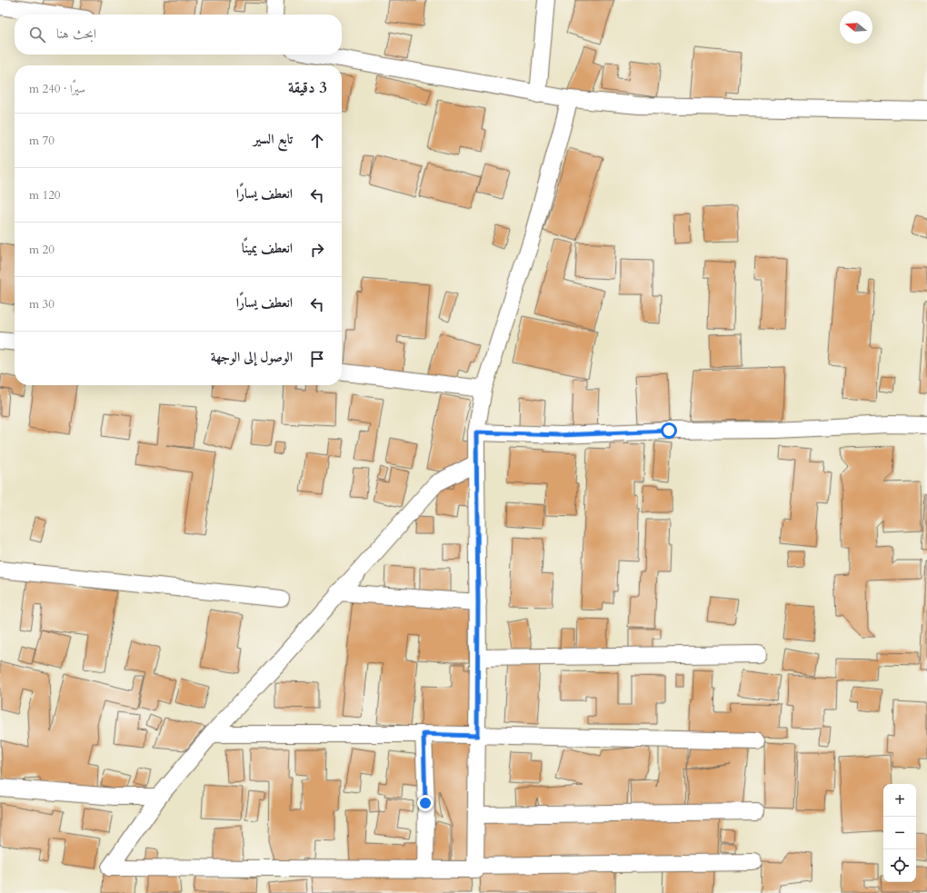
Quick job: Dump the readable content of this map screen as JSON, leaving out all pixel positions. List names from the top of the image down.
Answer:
{
  "north": "left",
  "page": {
    "search": "ابحث هنا",
    "heading": ["3 دقيقة", "سيرًا · 240 m"],
    "list": [
      ["تابع السير", "70 m"],
      ["انعطف يسارًا", "120 m"],
      ["انعطف يمينًا", "20 m"],
      ["انعطف يسارًا", "30 m"],
      "الوصول إلى الوجهة"
    ],
    "map_buttons": ["+", "−"]
  }
}
